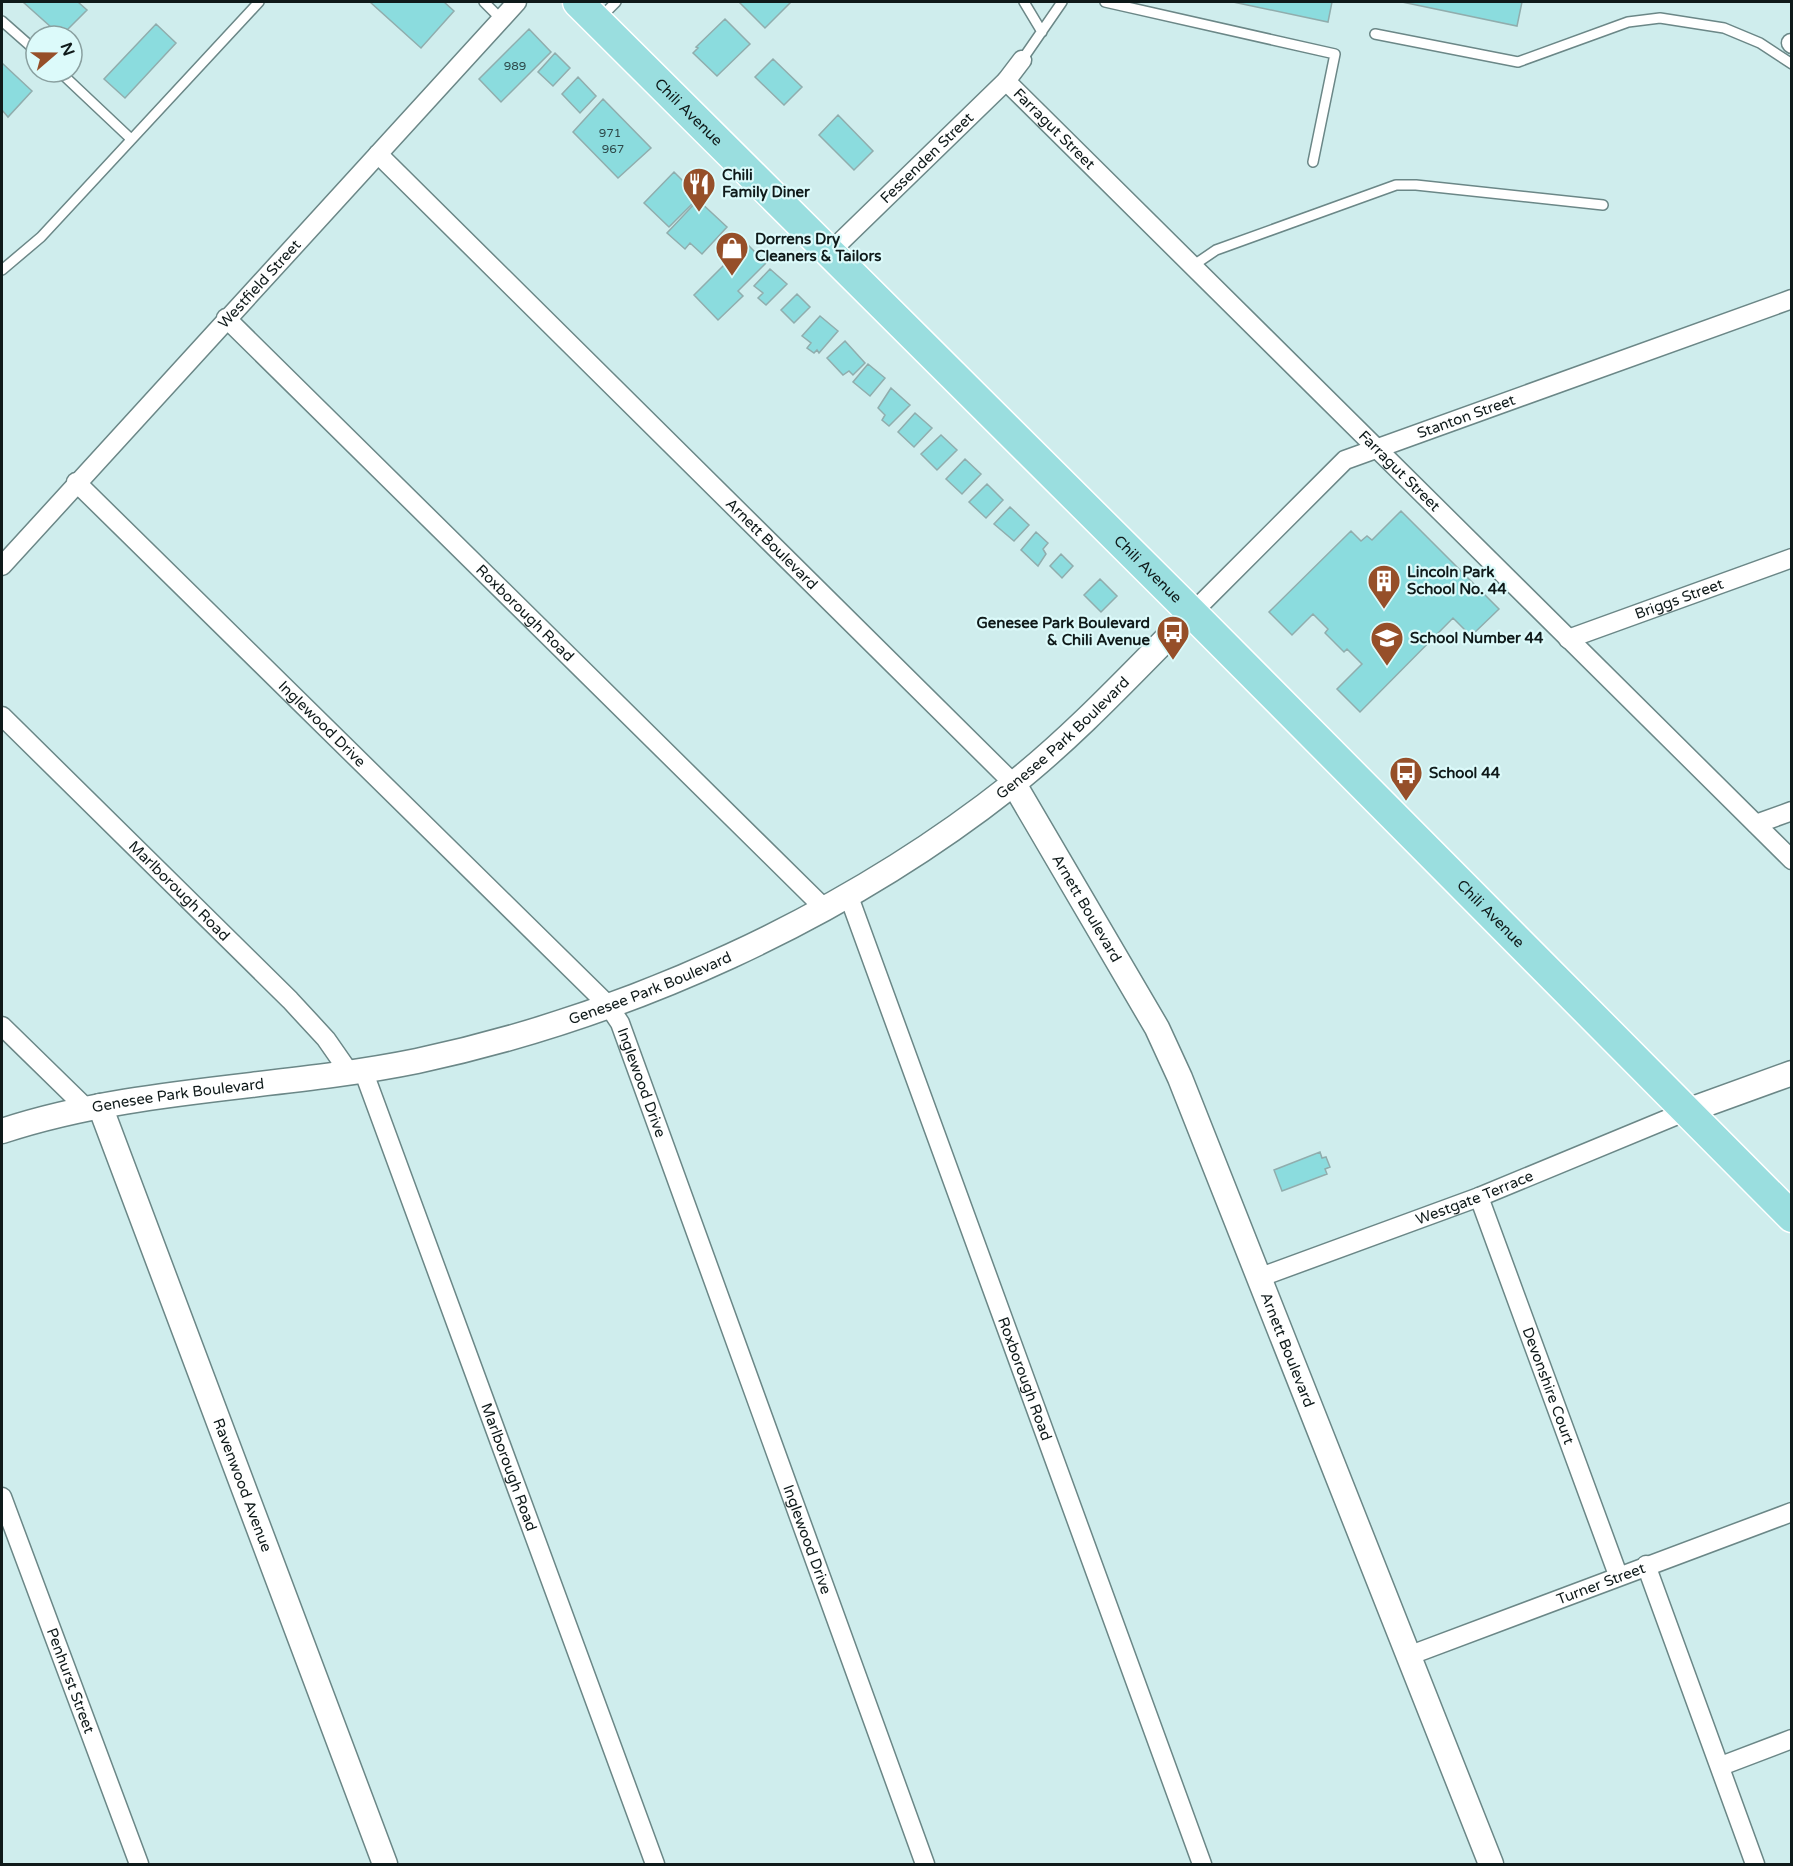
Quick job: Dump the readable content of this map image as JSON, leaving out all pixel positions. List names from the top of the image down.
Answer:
{
  "streets": {
    "main road": ["Chili Avenue"],
    "street": [
      "Farragut Street",
      "Fessenden Street",
      "Westfield Street",
      "Stanton Street",
      "Arnett Boulevard",
      "Briggs Street",
      "Roxborough Road",
      "Inglewood Drive",
      "Genesee Park Boulevard",
      "Marlborough Road",
      "Westgate Terrace",
      "Devonshire Court",
      "Ravenwood Avenue",
      "Turner Street",
      "Penhurst Street"
    ]
  },
  "crossings": [
    ["Chili Avenue", "Fessenden Street"],
    ["Chili Avenue", "Stanton Street"],
    ["Chili Avenue", "Genesee Park Boulevard"],
    ["Chili Avenue", "Westgate Terrace"],
    ["Farragut Street", "Fessenden Street"],
    ["Farragut Street", "Stanton Street"],
    ["Farragut Street", "Briggs Street"],
    ["Westfield Street", "Arnett Boulevard"],
    ["Westfield Street", "Roxborough Road"],
    ["Westfield Street", "Inglewood Drive"],
    ["Stanton Street", "Genesee Park Boulevard"],
    ["Arnett Boulevard", "Genesee Park Boulevard"],
    ["Arnett Boulevard", "Westgate Terrace"],
    ["Arnett Boulevard", "Turner Street"],
    ["Roxborough Road", "Genesee Park Boulevard"],
    ["Inglewood Drive", "Genesee Park Boulevard"],
    ["Genesee Park Boulevard", "Marlborough Road"],
    ["Genesee Park Boulevard", "Ravenwood Avenue"],
    ["Westgate Terrace", "Devonshire Court"],
    ["Devonshire Court", "Turner Street"]
  ],
  "places": {
    "restaurant": ["Chili Family Diner"],
    "shop": ["Dorrens Dry Cleaners & Tailors"],
    "building": ["Lincoln Park School No. 44"],
    "bus stop": ["Genesee Park Boulevard & Chili Avenue", "School 44"],
    "school or university": ["School Number 44"]
  },
  "house_numbers": ["989", "971", "967"],
  "north": "right"
}
